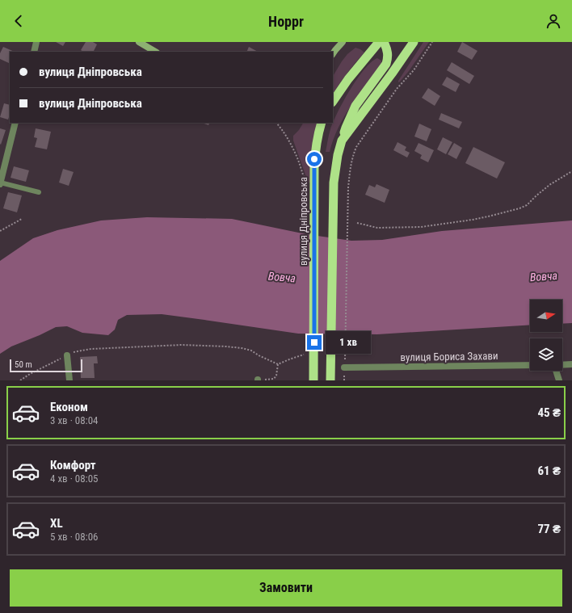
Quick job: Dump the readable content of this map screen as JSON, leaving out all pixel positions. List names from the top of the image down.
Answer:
{
  "streets": {
    "highway": ["вулиця Дніпровська"],
    "street": ["вулиця Бориса Захави"]
  },
  "water": ["Вовча"],
  "scale_bar": "50 m",
  "north": "right",
  "page": {
    "header": "Hoppr",
    "banner": ["вулиця Дніпровська", "вулиця Дніпровська"],
    "bubble": "1 хв",
    "scale": "50 m",
    "list": [
      {
        "name": "Економ",
        "note": "3 хв · 08:04",
        "value": "45 ₴"
      },
      {
        "name": "Комфорт",
        "note": "4 хв · 08:05",
        "value": "61 ₴"
      },
      {
        "name": "XL",
        "note": "5 хв · 08:06",
        "value": "77 ₴"
      }
    ],
    "buttons": "Замовити"
  }
}
